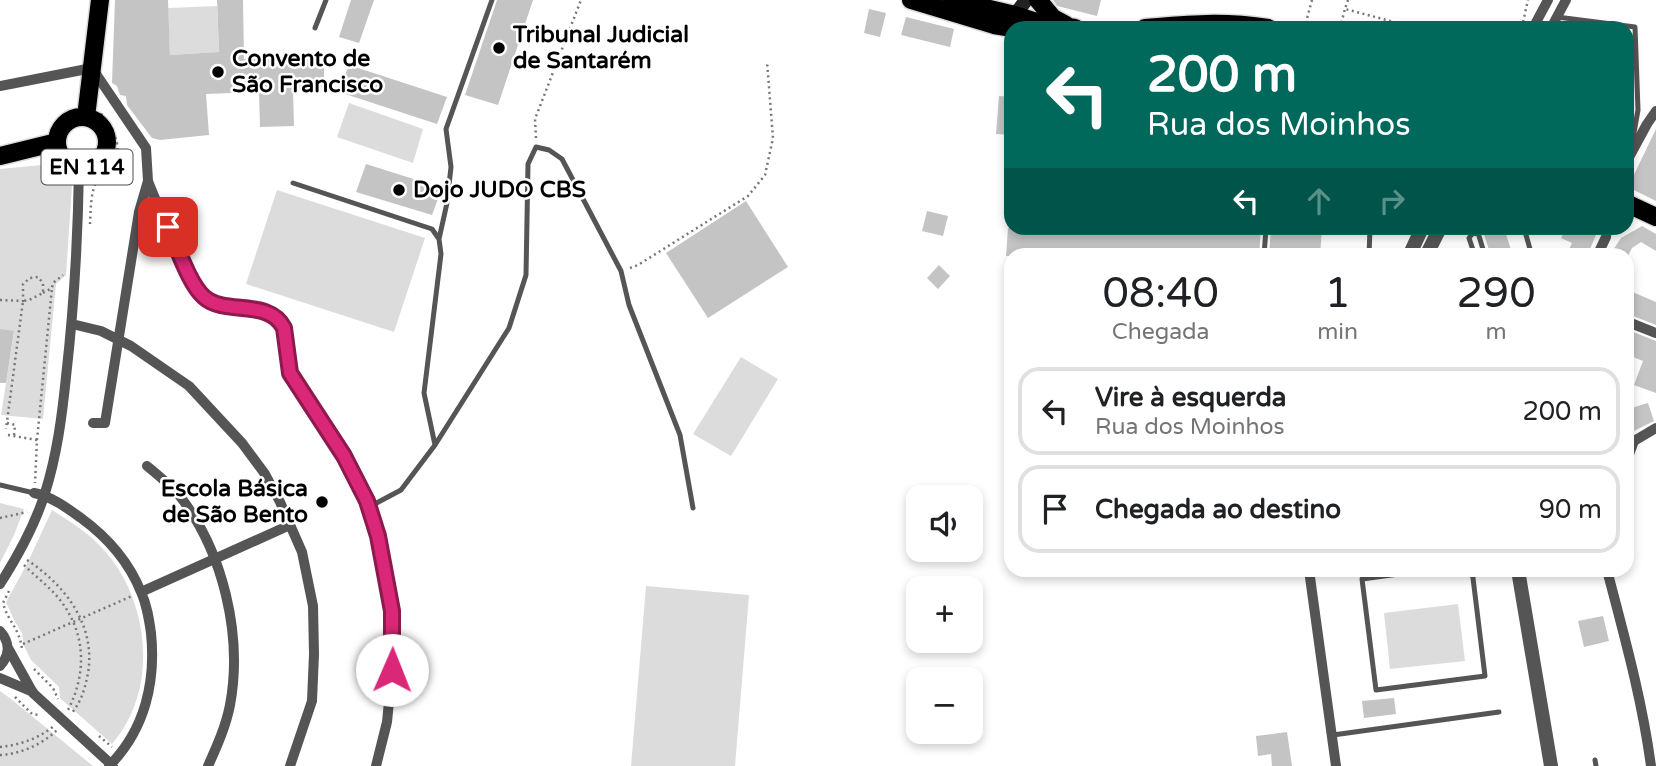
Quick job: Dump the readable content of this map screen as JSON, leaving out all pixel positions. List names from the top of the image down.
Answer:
{
  "streets": {
    "main road": ["EN 114"]
  },
  "places": [
    "Tribunal Judicial de Santarém",
    "Convento de São Francisco",
    "Dojo JUDO CBS",
    "Escola Básica de São Bento"
  ],
  "page": {
    "turn": ["200 m", "Rua dos Moinhos"],
    "eta": [
      "08:40",
      "Chegada",
      "1",
      "min",
      "290",
      "m"
    ],
    "list": [
      {
        "name": "Vire à esquerda",
        "note": "Rua dos Moinhos",
        "value": "200 m"
      },
      {
        "name": "Chegada ao destino",
        "value": "90 m"
      }
    ],
    "map_buttons": ["+", "−"]
  }
}
